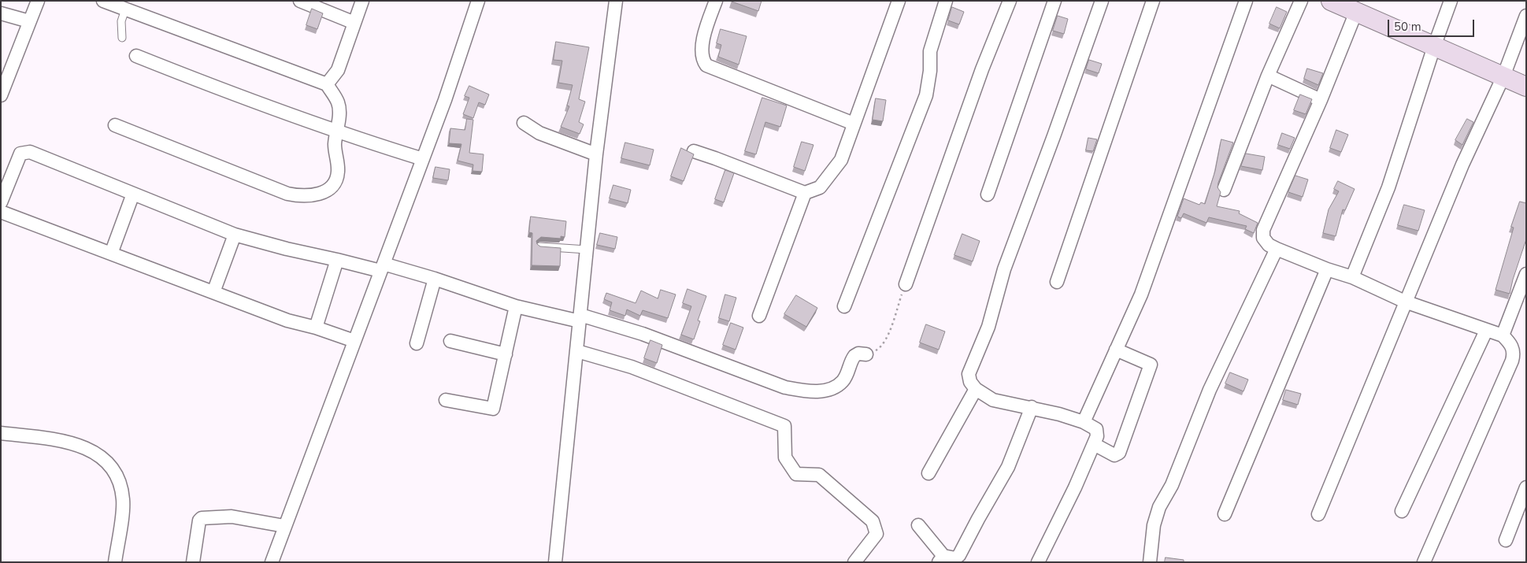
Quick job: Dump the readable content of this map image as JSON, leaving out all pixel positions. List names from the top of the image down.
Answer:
{
  "scale_bar": "50 m"
}
